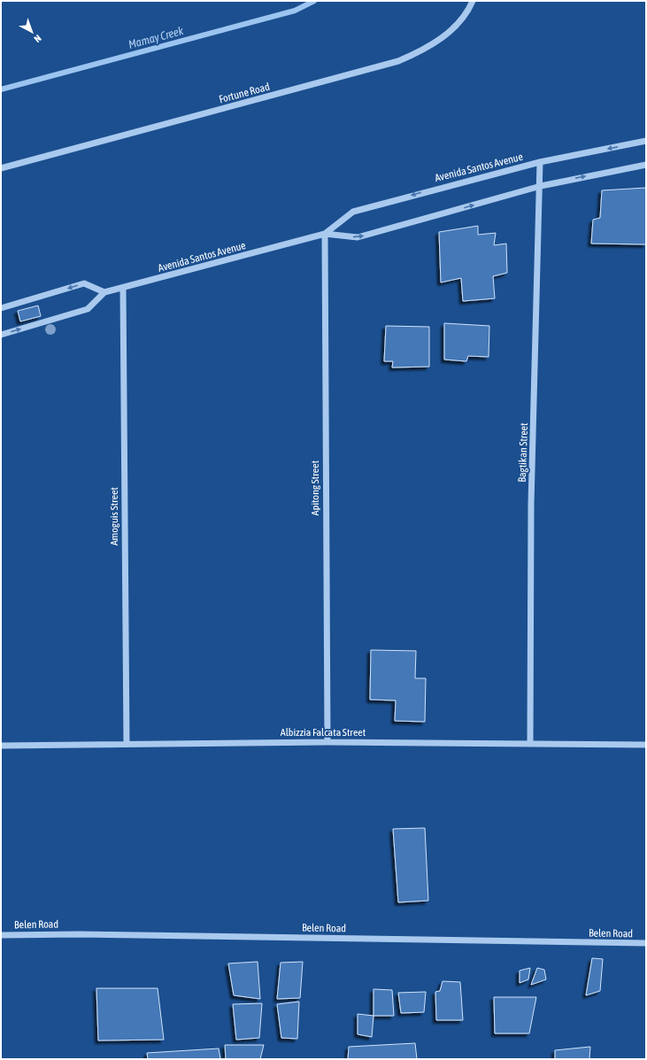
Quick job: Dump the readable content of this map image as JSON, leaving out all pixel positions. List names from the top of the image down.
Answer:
{
  "streets": {
    "street": [
      "Fortune Road",
      "Avenida Santos Avenue",
      "Bagtikan Street",
      "Apitong Street",
      "Amoguis Street",
      "Albizzia Falcata Street",
      "Belen Road"
    ]
  },
  "crossings": [
    ["Avenida Santos Avenue", "Bagtikan Street"],
    ["Avenida Santos Avenue", "Apitong Street"],
    ["Avenida Santos Avenue", "Amoguis Street"],
    ["Bagtikan Street", "Albizzia Falcata Street"],
    ["Apitong Street", "Albizzia Falcata Street"],
    ["Amoguis Street", "Albizzia Falcata Street"]
  ],
  "water": ["Mamay Creek"],
  "north": "bottom right"
}
